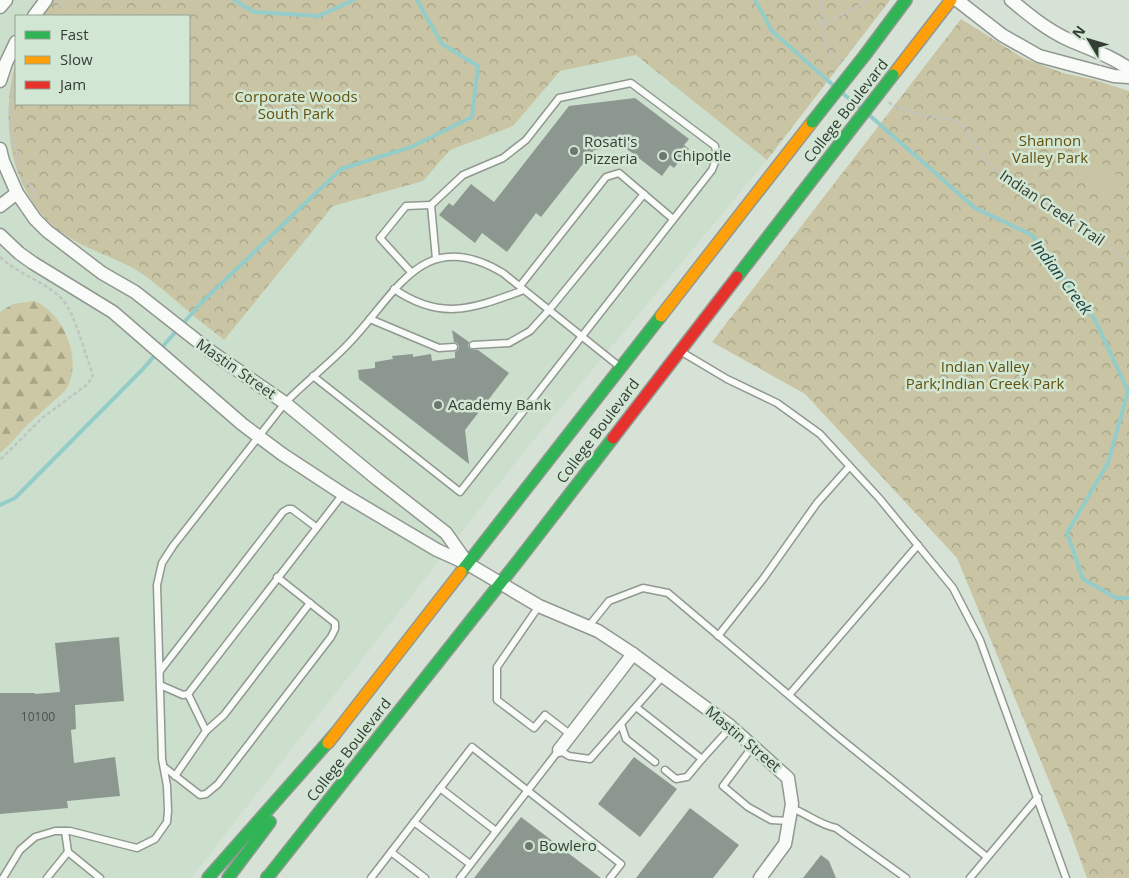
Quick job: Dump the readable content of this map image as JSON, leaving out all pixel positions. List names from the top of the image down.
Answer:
{
  "streets": {
    "main road": ["College Boulevard"],
    "street": ["Mastin Street"],
    "path": ["Indian Creek Trail"]
  },
  "crossings": [
    ["College Boulevard", "Mastin Street"]
  ],
  "water": ["Indian Creek"],
  "parks": ["Corporate Woods South Park", "Shannon Valley Park", "Indian Valley Park;Indian Creek Park"],
  "places": [
    "Rosati's Pizzeria",
    "Chipotle",
    "Academy Bank",
    "Bowlero"
  ],
  "house_numbers": ["10100"],
  "legend": ["Fast", "Slow", "Jam"],
  "north": "top left"
}
